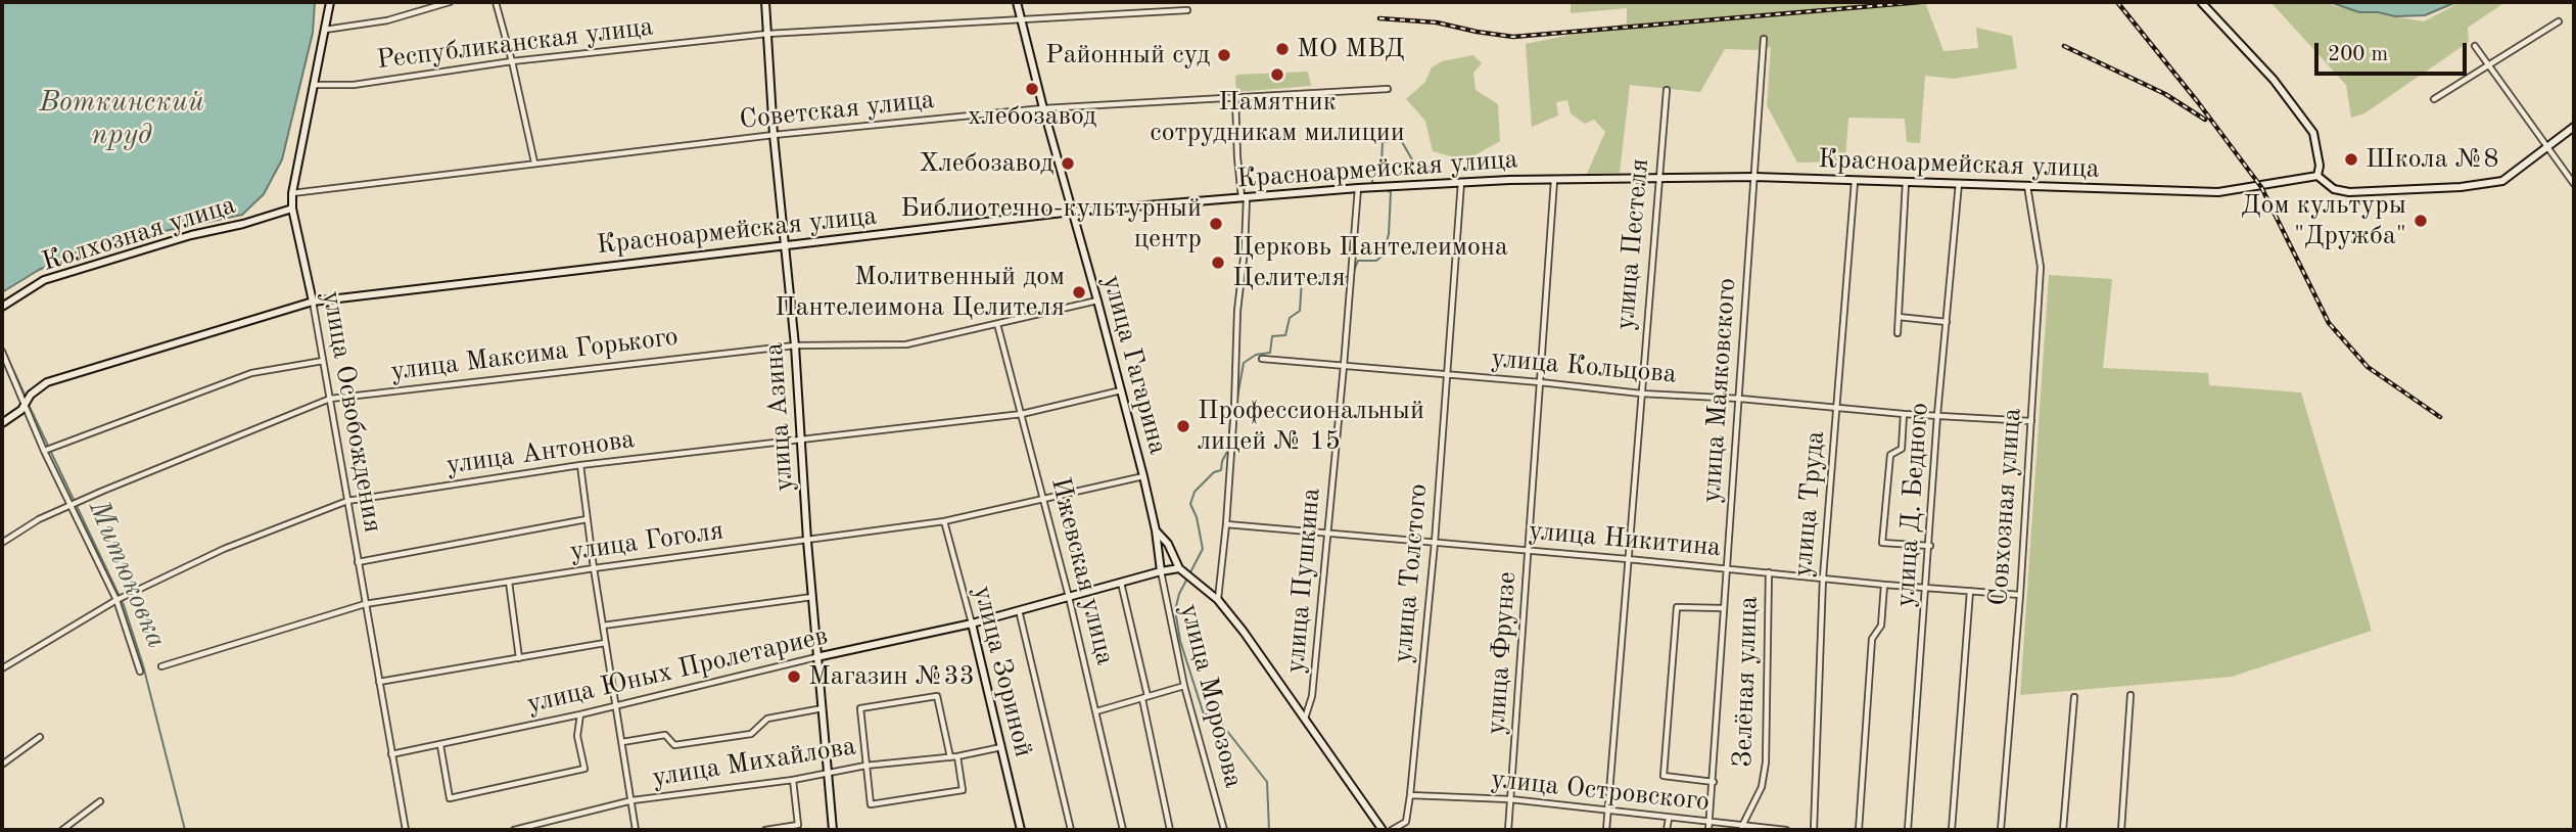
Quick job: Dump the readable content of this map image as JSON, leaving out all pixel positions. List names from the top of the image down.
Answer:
{
  "streets": {
    "main road": [
      "Красноармейская улица",
      "Колхозная улица",
      "улица Гагарина",
      "улица Освобождения",
      "улица Азина",
      "улица Юных Пролетариев",
      "улица Зориной"
    ],
    "street": [
      "Республиканская улица",
      "Советская улица",
      "улица Пестеля",
      "улица Максима Горького",
      "улица Кольцова",
      "улица Маяковского",
      "улица Антонова",
      "улица Труда",
      "улица Д. Бедного",
      "Совхозная улица",
      "улица Никитина",
      "улица Гоголя",
      "Ижевская улица",
      "улица Толстого",
      "улица Пушкина",
      "улица Фрунзе",
      "Зелёная улица",
      "улица Морозова",
      "улица Михайлова",
      "улица Островского"
    ]
  },
  "crossings": [
    ["Республиканская улица", "улица Гагарина"],
    ["Республиканская улица", "улица Освобождения"],
    ["Республиканская улица", "улица Азина"],
    ["Советская улица", "улица Гагарина"],
    ["Советская улица", "улица Освобождения"],
    ["Советская улица", "улица Азина"],
    ["Красноармейская улица", "улица Пестеля"],
    ["Красноармейская улица", "улица Гагарина"],
    ["Красноармейская улица", "улица Маяковского"],
    ["Красноармейская улица", "улица Освобождения"],
    ["Красноармейская улица", "улица Азина"],
    ["Красноармейская улица", "улица Труда"],
    ["Красноармейская улица", "улица Д. Бедного"],
    ["Красноармейская улица", "Совхозная улица"],
    ["Красноармейская улица", "улица Толстого"],
    ["Красноармейская улица", "улица Пушкина"],
    ["Красноармейская улица", "улица Фрунзе"],
    ["Колхозная улица", "улица Освобождения"],
    ["улица Пестеля", "улица Кольцова"],
    ["улица Пестеля", "улица Никитина"],
    ["улица Пестеля", "улица Островского"],
    ["улица Максима Горького", "улица Гагарина"],
    ["улица Максима Горького", "улица Освобождения"],
    ["улица Максима Горького", "улица Азина"],
    ["улица Максима Горького", "Ижевская улица"],
    ["улица Гагарина", "улица Антонова"],
    ["улица Гагарина", "улица Гоголя"],
    ["улица Гагарина", "улица Юных Пролетариев"],
    ["улица Гагарина", "улица Морозова"],
    ["улица Кольцова", "улица Маяковского"],
    ["улица Кольцова", "улица Труда"],
    ["улица Кольцова", "улица Д. Бедного"],
    ["улица Кольцова", "Совхозная улица"],
    ["улица Кольцова", "улица Толстого"],
    ["улица Кольцова", "улица Пушкина"],
    ["улица Кольцова", "улица Фрунзе"],
    ["улица Маяковского", "улица Никитина"],
    ["улица Маяковского", "улица Островского"],
    ["улица Освобождения", "улица Антонова"],
    ["улица Освобождения", "улица Гоголя"],
    ["улица Освобождения", "улица Юных Пролетариев"],
    ["улица Азина", "улица Антонова"],
    ["улица Азина", "улица Гоголя"],
    ["улица Азина", "улица Юных Пролетариев"],
    ["улица Азина", "улица Михайлова"],
    ["улица Антонова", "Ижевская улица"],
    ["улица Труда", "улица Никитина"],
    ["улица Д. Бедного", "улица Никитина"],
    ["Совхозная улица", "улица Никитина"],
    ["улица Никитина", "улица Толстого"],
    ["улица Никитина", "улица Пушкина"],
    ["улица Никитина", "улица Фрунзе"],
    ["улица Никитина", "Зелёная улица"],
    ["улица Гоголя", "Ижевская улица"],
    ["улица Гоголя", "улица Зориной"],
    ["Ижевская улица", "улица Юных Пролетариев"],
    ["улица Толстого", "улица Островского"],
    ["улица Фрунзе", "улица Островского"],
    ["улица Юных Пролетариев", "улица Зориной"],
    ["улица Юных Пролетариев", "улица Морозова"],
    ["улица Зориной", "улица Михайлова"],
    ["Зелёная улица", "улица Островского"]
  ],
  "water": ["Воткинский пруд", "Митюковка"],
  "places": [
    "МО МВД",
    "Районный суд",
    "Памятник сотрудникам милиции",
    "хлебозавод",
    "Школа №8",
    "Хлебозавод",
    "Дом культуры \"Дружба\"",
    "Библиотечно-культурный центр",
    "Церковь Пантелеимона Целителя",
    "Молитвенный дом Пантелеимона Целителя",
    "Профессиональный лицей № 15",
    "Магазин №33"
  ],
  "scale_bar": "200 m"
}
